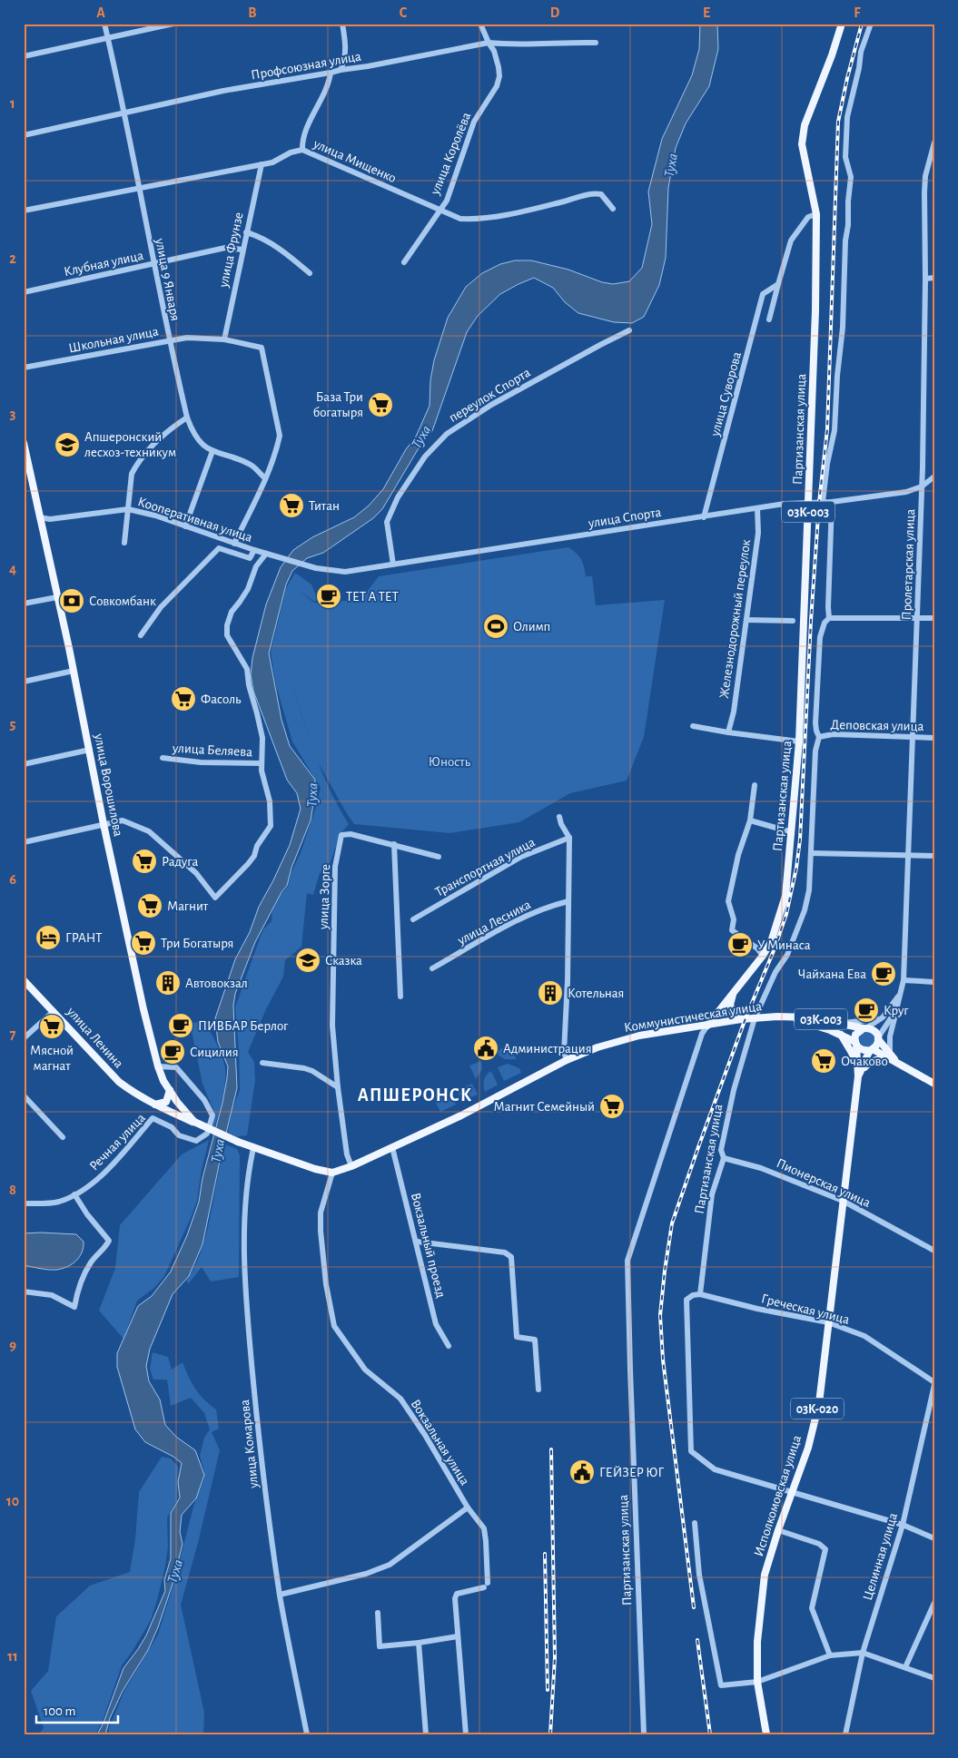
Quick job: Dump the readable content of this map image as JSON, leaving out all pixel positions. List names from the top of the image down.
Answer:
{
  "streets": {
    "main road": [
      "Партизанская улица",
      "03К-003",
      "улица Ворошилова",
      "Коммунистическая улица",
      "улица Ленина",
      "03К-020",
      "Исполкомовская улица"
    ],
    "street": [
      "Профсоюзная улица",
      "улица Королёва",
      "улица Мищенко",
      "улица Фрунзе",
      "Клубная улица",
      "улица 9 Января",
      "Школьная улица",
      "улица Суворова",
      "переулок Спорта",
      "улица Спорта",
      "Кооперативная улица",
      "Пролетарская улица",
      "Железнодорожный переулок",
      "Деповская улица",
      "улица Беляева",
      "Транспортная улица",
      "улица Зорге",
      "улица Лесника",
      "Речная улица",
      "Пионерская улица",
      "Вокзальный проезд",
      "Греческая улица",
      "Вокзальная улица",
      "улица Комарова",
      "Целинная улица"
    ]
  },
  "crossings": [
    ["Профсоюзная улица", "улица Королёва"],
    ["Профсоюзная улица", "улица 9 Января"],
    ["улица Королёва", "улица Мищенко"],
    ["улица Мищенко", "улица Фрунзе"],
    ["улица Мищенко", "улица 9 Января"],
    ["улица Фрунзе", "Клубная улица"],
    ["улица Фрунзе", "Школьная улица"],
    ["Клубная улица", "улица 9 Января"],
    ["улица 9 Января", "Школьная улица"],
    ["улица Суворова", "улица Спорта"],
    ["переулок Спорта", "улица Спорта"],
    ["Партизанская улица", "улица Спорта"],
    ["Партизанская улица", "Деповская улица"],
    ["Партизанская улица", "Коммунистическая улица"],
    ["Партизанская улица", "Пионерская улица"],
    ["Партизанская улица", "Греческая улица"],
    ["03К-003", "Пролетарская улица"],
    ["03К-003", "Коммунистическая улица"],
    ["03К-003", "Исполкомовская улица"],
    ["улица Спорта", "Кооперативная улица"],
    ["улица Спорта", "Пролетарская улица"],
    ["улица Спорта", "Железнодорожный переулок"],
    ["Кооперативная улица", "улица Ворошилова"],
    ["Пролетарская улица", "Деповская улица"],
    ["Пролетарская улица", "Коммунистическая улица"],
    ["Пролетарская улица", "Исполкомовская улица"],
    ["улица Ворошилова", "улица Ленина"],
    ["улица Ворошилова", "Речная улица"],
    ["улица Зорге", "Коммунистическая улица"],
    ["Коммунистическая улица", "Вокзальный проезд"],
    ["Коммунистическая улица", "Вокзальная улица"],
    ["Коммунистическая улица", "Исполкомовская улица"],
    ["улица Ленина", "улица Комарова"],
    ["Пионерская улица", "Исполкомовская улица"],
    ["Греческая улица", "Исполкомовская улица"],
    ["Греческая улица", "Целинная улица"]
  ],
  "districts": ["АПШЕРОНСК"],
  "water": ["Туха"],
  "parks": ["Юность"],
  "places": {
    "supermarket": [
      "База Три богатыря",
      "Титан",
      "Фасоль",
      "Радуга",
      "Магнит",
      "Три Богатыря",
      "Мясной магнат",
      "Очаково",
      "Магнит Семейный"
    ],
    "school or university": ["Апшеронский лесхоз-техникум", "Сказка"],
    "cafe": [
      "ТЕТ А ТЕТ",
      "У Минаса",
      "Чайхана Ева",
      "Круг",
      "ПИВБАР Берлог",
      "Сицилия"
    ],
    "bank": ["Совкомбанк"],
    "sports": ["Олимп"],
    "hotel": ["ГРАНТ"],
    "building": ["Автовокзал", "Котельная"],
    "public building": ["Администрация", "ГЕЙЗЕР ЮГ"]
  },
  "scale_bar": "100 m",
  "grid": {
    "columns": [
      "A",
      "B",
      "C",
      "D",
      "E",
      "F"
    ],
    "rows": [
      "1",
      "2",
      "3",
      "4",
      "5",
      "6",
      "7",
      "8",
      "9",
      "10",
      "11"
    ]
  }
}
